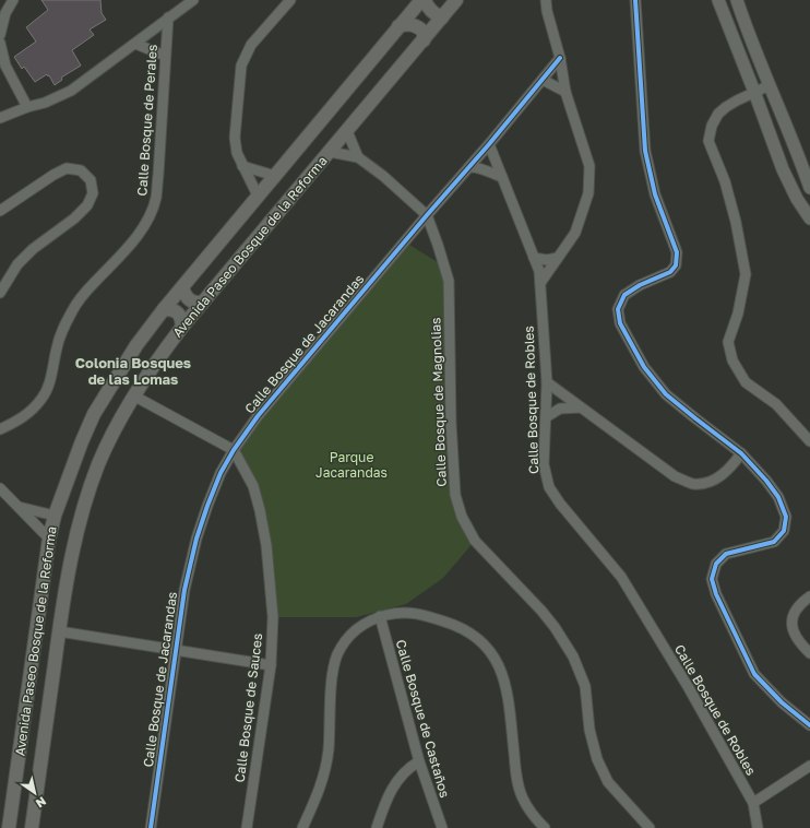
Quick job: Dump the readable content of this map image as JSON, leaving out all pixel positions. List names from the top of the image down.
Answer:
{
  "streets": {
    "main road": ["Avenida Paseo Bosque de la Reforma"],
    "street": [
      "Calle Bosque de Perales",
      "Calle Bosque de Jacarandas",
      "Calle Bosque de Robles",
      "Calle Bosque de Magnolias",
      "Calle Bosque de Sauces",
      "Calle Bosque de Castaños"
    ]
  },
  "crossings": [
    ["Avenida Paseo Bosque de la Reforma", "Calle Bosque de Magnolias"],
    ["Calle Bosque de Jacarandas", "Calle Bosque de Robles"],
    ["Calle Bosque de Jacarandas", "Calle Bosque de Magnolias"],
    ["Calle Bosque de Jacarandas", "Calle Bosque de Sauces"]
  ],
  "districts": ["Colonia Bosques de las Lomas"],
  "parks": ["Parque Jacarandas"],
  "north": "bottom right"
}
